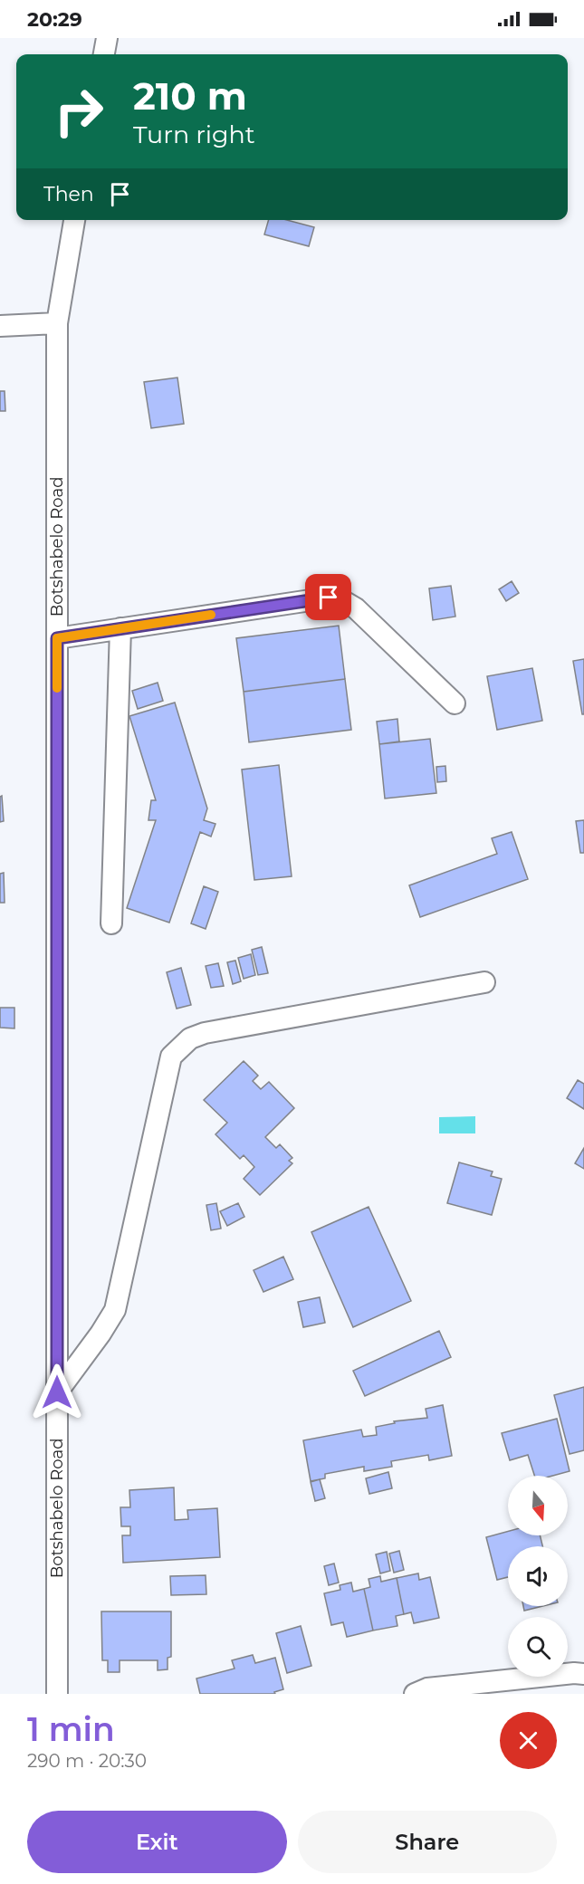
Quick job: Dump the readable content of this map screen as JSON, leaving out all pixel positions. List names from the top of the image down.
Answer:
{
  "streets": {
    "street": ["Botshabelo Road"]
  },
  "north": "bottom",
  "page": {
    "status": "20:29",
    "turn": ["210 m", "Turn right"],
    "then": "Then",
    "heading": ["1 min", "290 m · 20:30"],
    "buttons": ["Exit", "Share"]
  }
}
